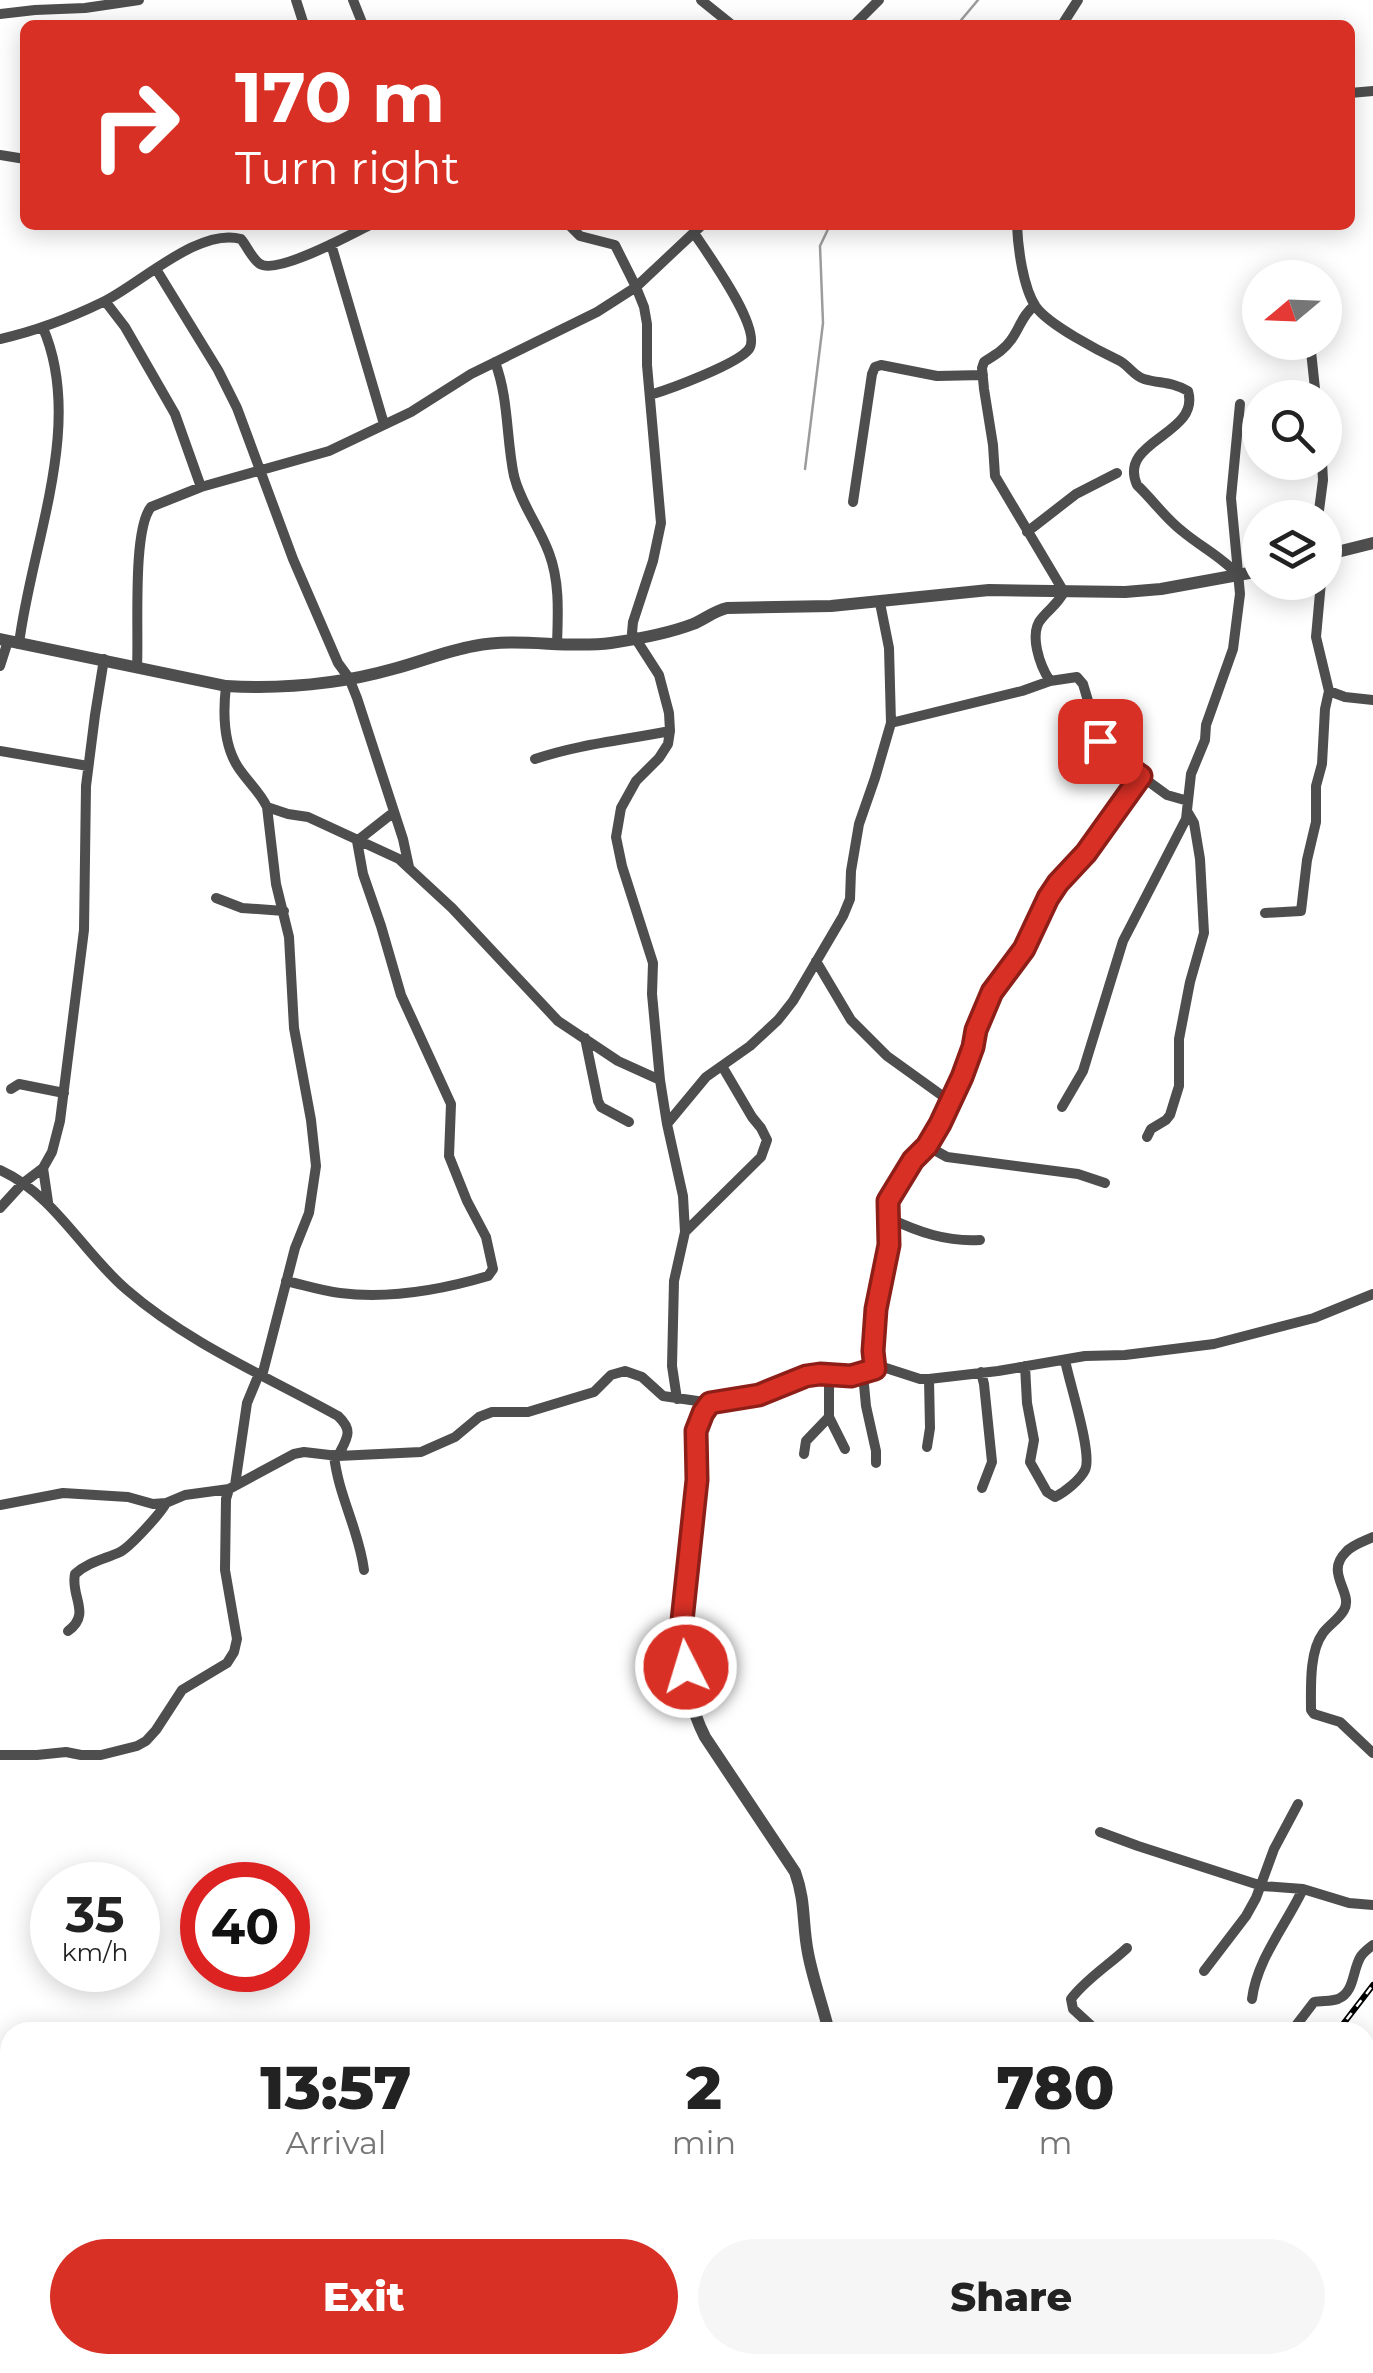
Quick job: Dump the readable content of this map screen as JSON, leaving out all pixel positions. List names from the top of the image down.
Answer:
{
  "north": "left",
  "page": {
    "turn": ["170 m", "Turn right"],
    "speed": "35 km/h",
    "limit": "40",
    "eta": [
      "13:57",
      "Arrival",
      "2",
      "min",
      "780",
      "m"
    ],
    "buttons": ["Exit", "Share"]
  }
}
